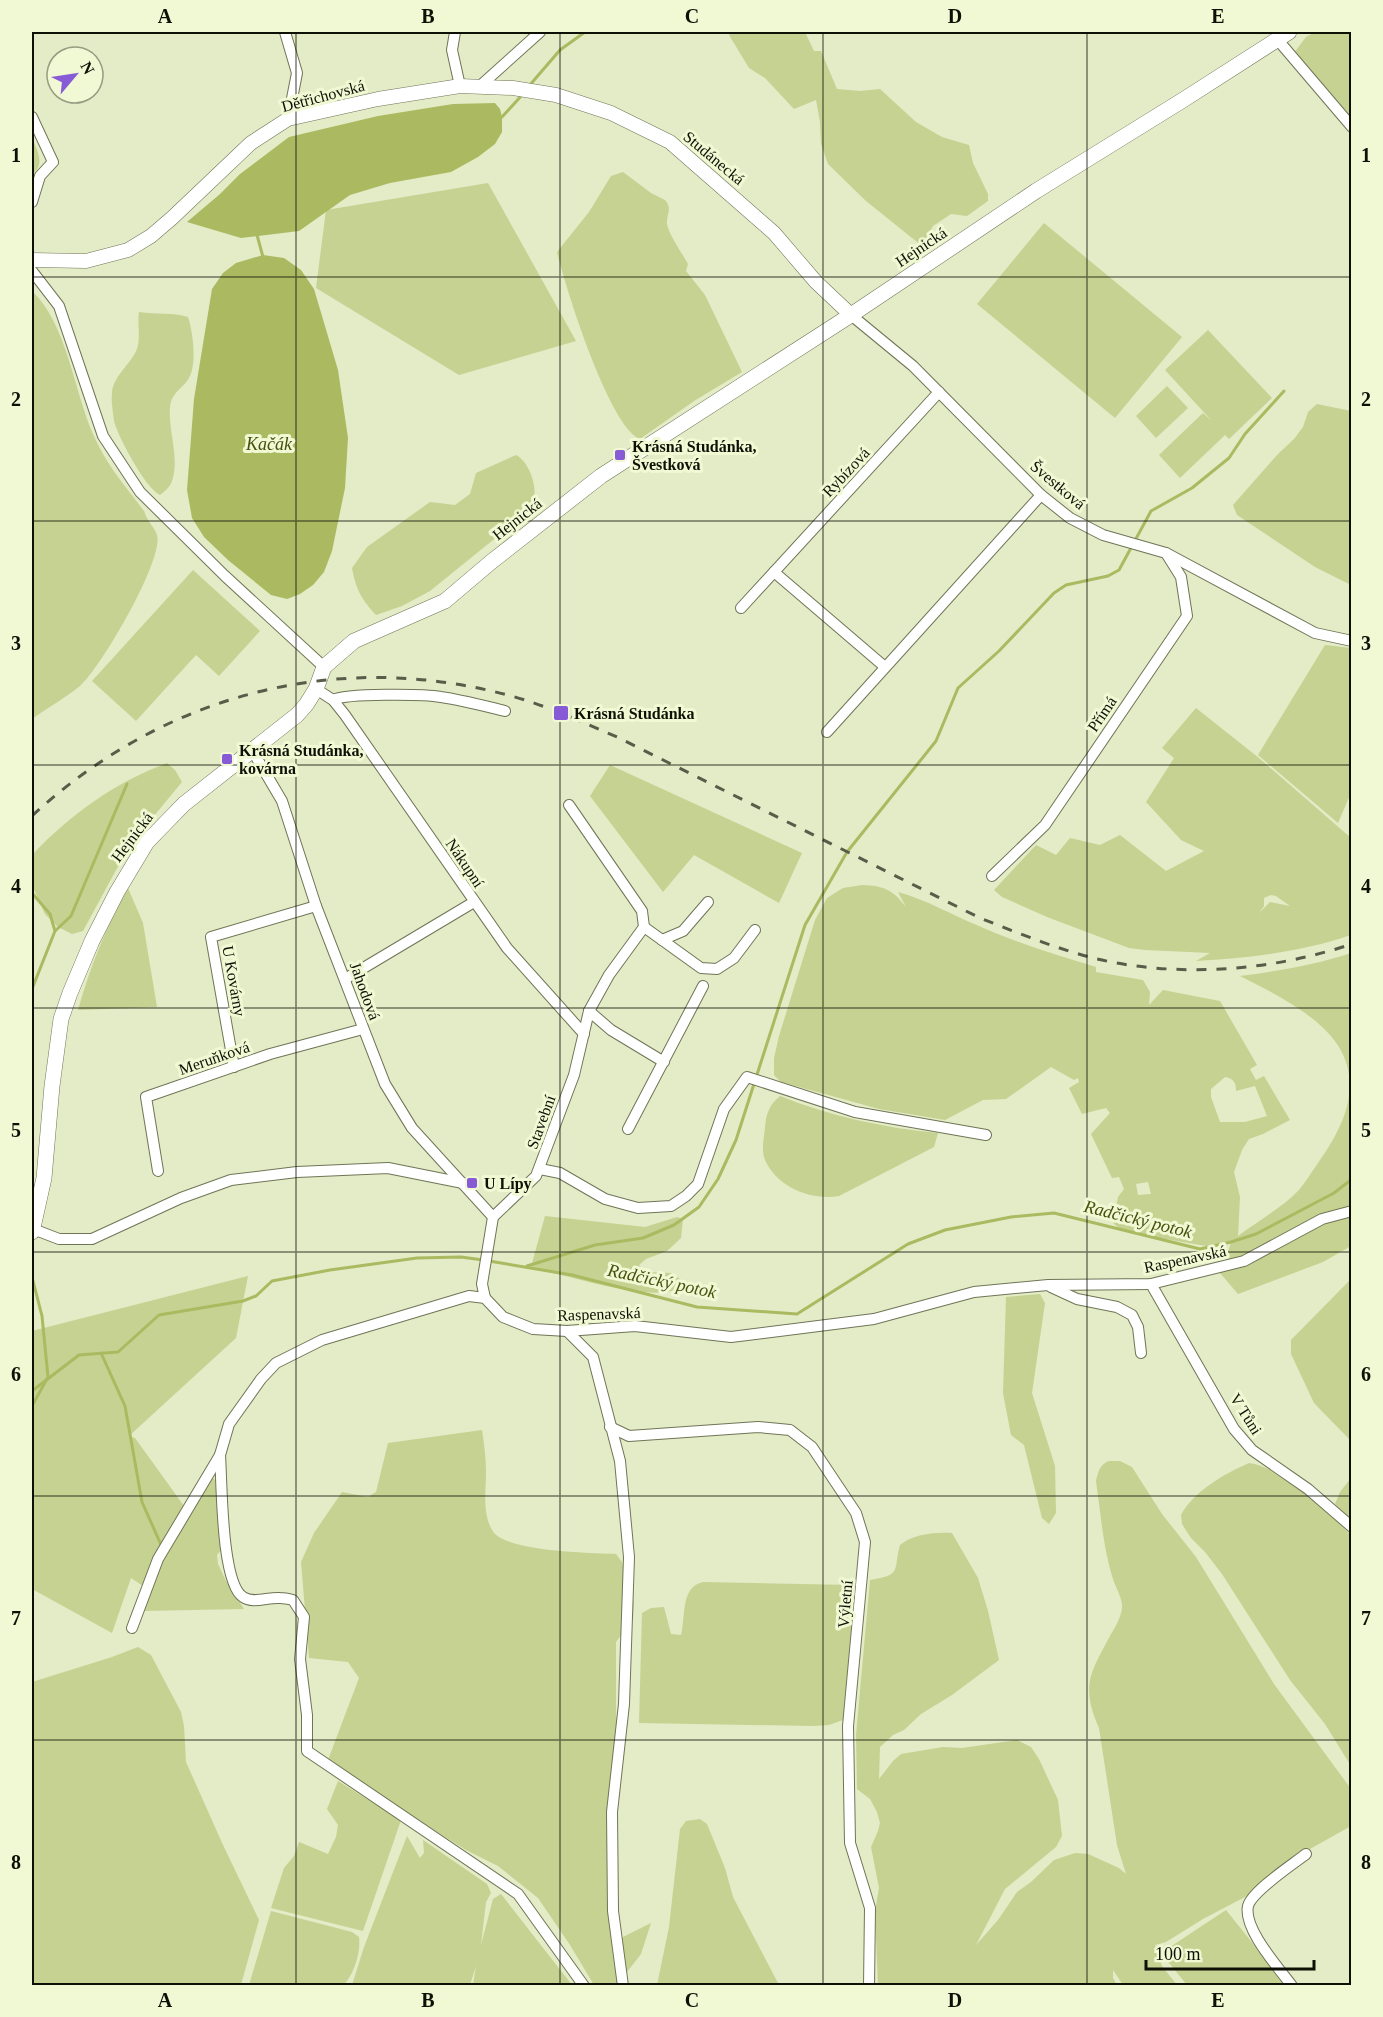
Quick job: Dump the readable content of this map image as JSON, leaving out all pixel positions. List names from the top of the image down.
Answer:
{
  "streets": {
    "main road": ["Hejnická"],
    "street": [
      "Dětřichovská",
      "Studánecká",
      "Rybízová",
      "Švestková",
      "Přímá",
      "Nákupní",
      "U Kovárny",
      "Jahodová",
      "Meruňková",
      "Stavební",
      "Raspenavská",
      "V Tůni",
      "Výletní"
    ]
  },
  "crossings": [
    ["Dětřichovská", "Studánecká"],
    ["Studánecká", "Hejnická"],
    ["Studánecká", "Švestková"],
    ["Hejnická", "Švestková"],
    ["Hejnická", "Nákupní"],
    ["Hejnická", "Jahodová"],
    ["Rybízová", "Švestková"],
    ["Švestková", "Přímá"],
    ["Nákupní", "Stavební"],
    ["U Kovárny", "Jahodová"],
    ["U Kovárny", "Meruňková"],
    ["Jahodová", "Meruňková"],
    ["Jahodová", "Stavební"],
    ["Raspenavská", "V Tůni"]
  ],
  "water": ["Kačák", "Radčický potok"],
  "places": {
    "transit": [
      "Krásná Studánka, Švestková",
      "Krásná Studánka",
      "Krásná Studánka, kovárna",
      "U Lípy"
    ]
  },
  "scale_bar": "100 m",
  "north": "top right",
  "grid": {
    "columns": [
      "A",
      "B",
      "C",
      "D",
      "E"
    ],
    "rows": [
      "1",
      "2",
      "3",
      "4",
      "5",
      "6",
      "7",
      "8"
    ]
  }
}
